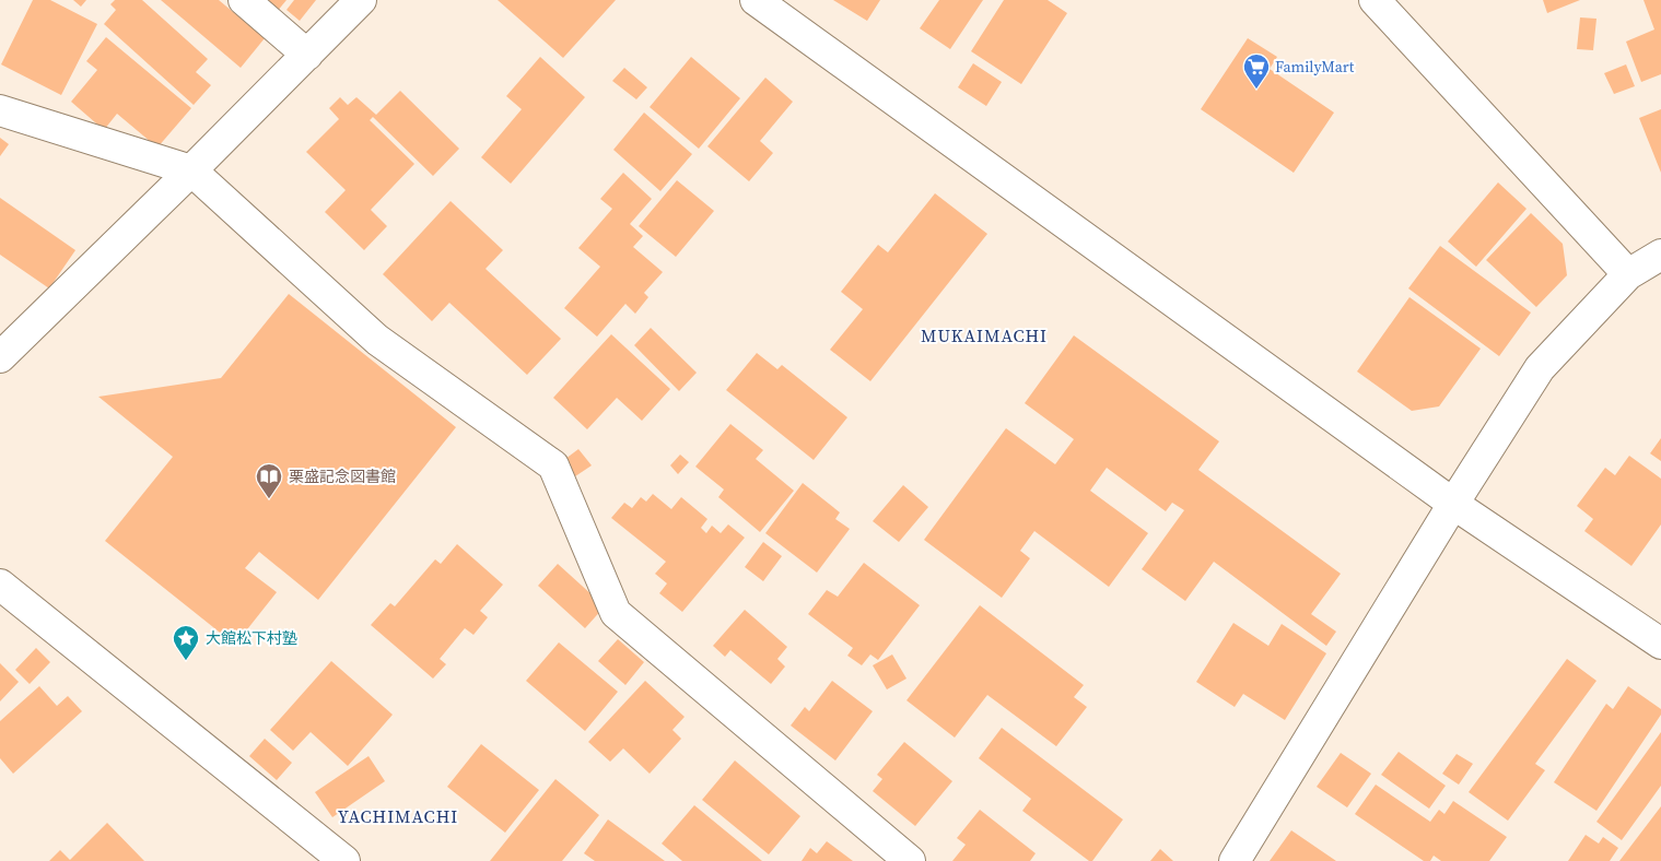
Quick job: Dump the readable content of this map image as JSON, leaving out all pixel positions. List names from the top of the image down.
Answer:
{
  "districts": ["MUKAIMACHI", "YACHIMACHI"],
  "places": {
    "supermarket": ["FamilyMart"],
    "library": ["栗盛記念図書館"],
    "place": ["大館松下村塾"]
  }
}
